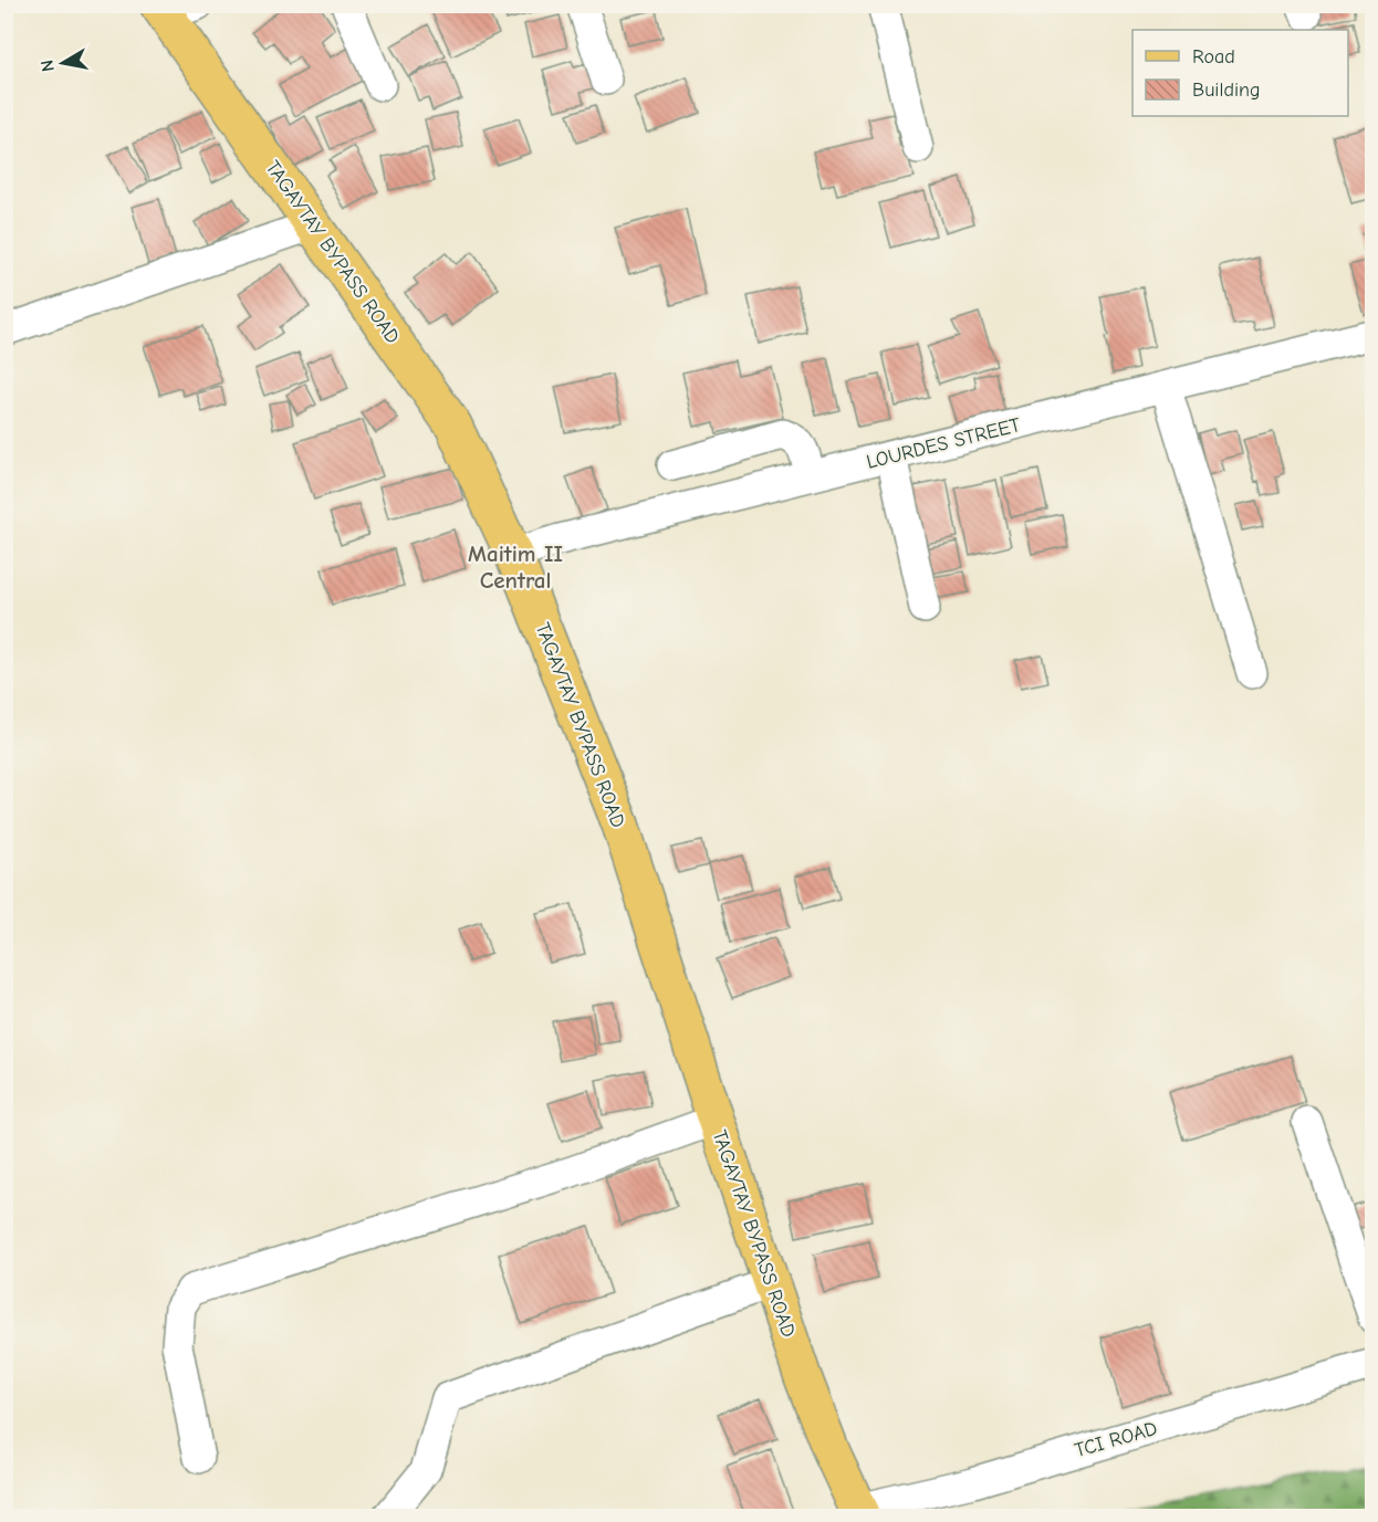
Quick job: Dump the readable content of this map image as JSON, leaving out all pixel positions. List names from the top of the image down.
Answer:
{
  "streets": {
    "main road": ["TAGAYTAY BYPASS ROAD"],
    "street": ["LOURDES STREET", "TCI ROAD"]
  },
  "crossings": [
    ["TAGAYTAY BYPASS ROAD", "LOURDES STREET"],
    ["TAGAYTAY BYPASS ROAD", "TCI ROAD"]
  ],
  "districts": ["Maitim II Central"],
  "legend": ["Road", "Building"],
  "north": "left"
}
